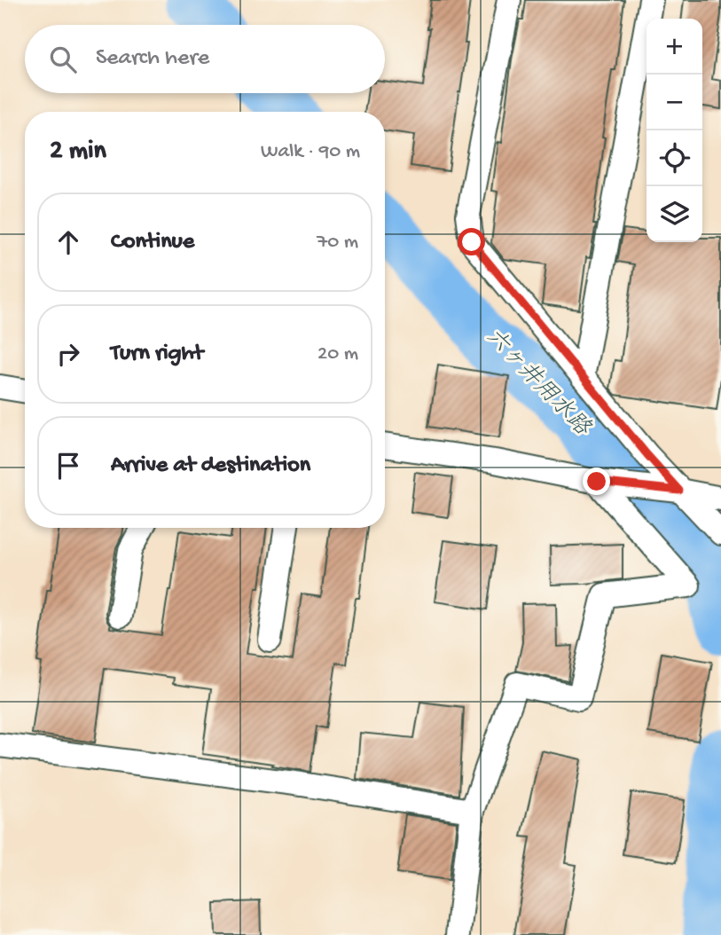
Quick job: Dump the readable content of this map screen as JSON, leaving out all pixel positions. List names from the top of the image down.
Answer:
{
  "water": ["六ヶ井用水路"],
  "page": {
    "map_buttons": ["+", "−"],
    "search": "Search here",
    "heading": ["2 min", "Walk · 90 m"],
    "list": [
      ["Continue", "70 m"],
      ["Turn right", "20 m"],
      "Arrive at destination"
    ]
  }
}
